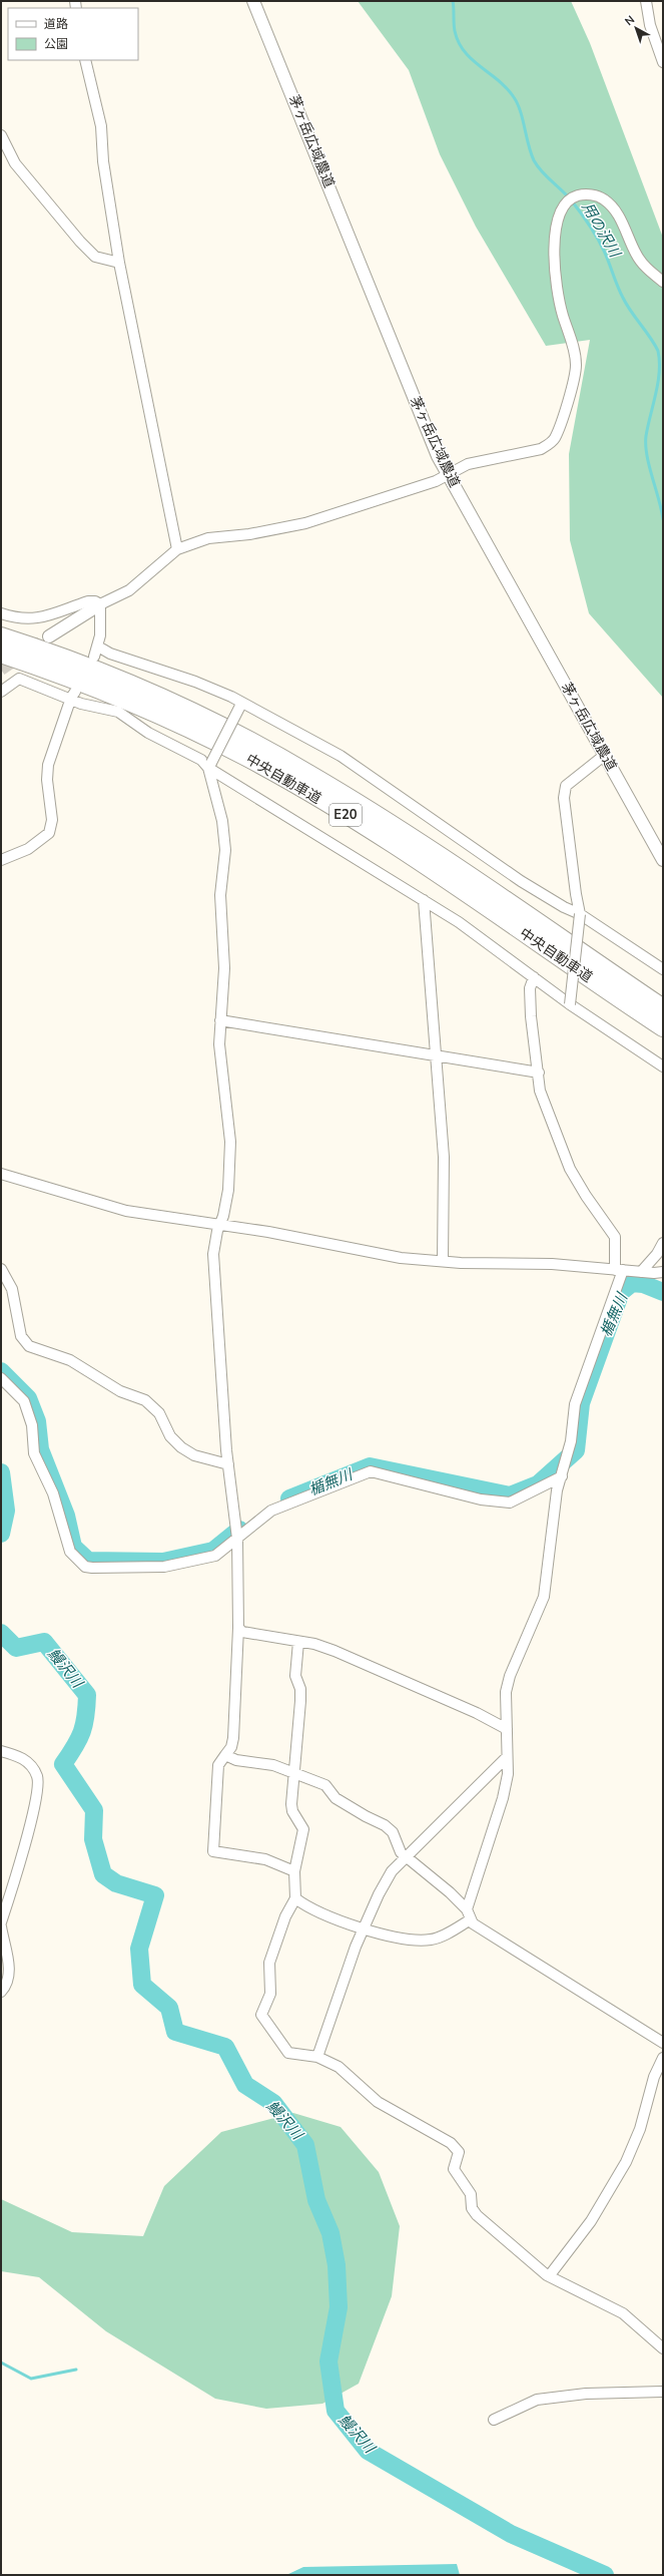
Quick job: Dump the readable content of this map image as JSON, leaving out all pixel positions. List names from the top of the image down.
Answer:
{
  "streets": {
    "highway": ["中央自動車道", "E20"],
    "street": ["茅ヶ岳広域農道"]
  },
  "water": ["用の沢川", "楯無川", "鰻沢川"],
  "legend": ["道路", "公園"],
  "north": "top left"
}
